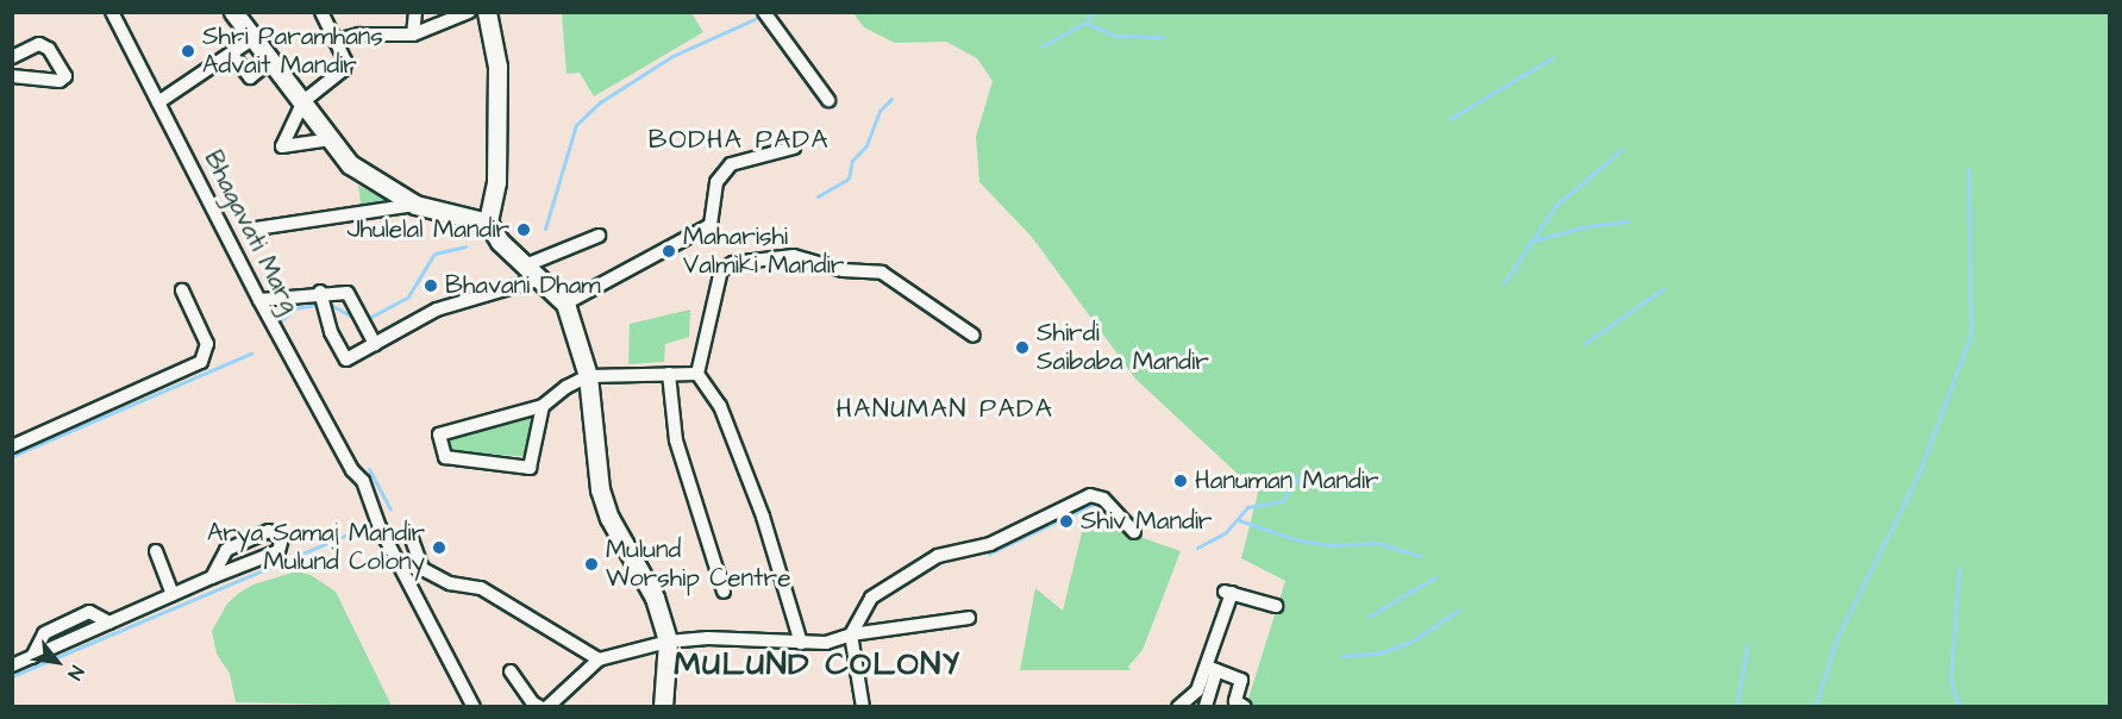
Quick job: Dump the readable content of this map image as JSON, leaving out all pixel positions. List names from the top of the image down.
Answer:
{
  "streets": {
    "street": ["Bhagavati Marg"]
  },
  "districts": ["BODHA PADA", "HANUMAN PADA", "MULUND COLONY"],
  "places": [
    "Shri Paramhans Advait Mandir",
    "Jhulelal Mandir",
    "Maharishi Valmiki Mandir",
    "Bhavani Dham",
    "Shirdi Saibaba Mandir",
    "Hanuman Mandir",
    "Shiv Mandir",
    "Arya Samaj Mandir Mulund Colony",
    "Mulund Worship Centre"
  ],
  "north": "bottom right"
}
